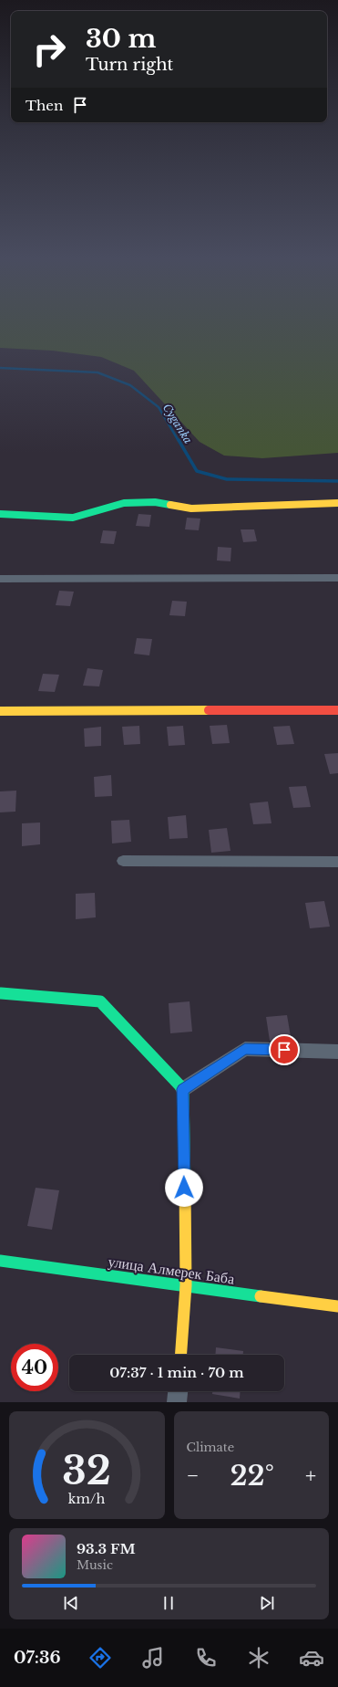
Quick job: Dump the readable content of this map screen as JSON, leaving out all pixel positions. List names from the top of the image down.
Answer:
{
  "streets": {
    "street": ["улица Алмерек Баба"]
  },
  "water": ["Cyganka"],
  "page": {
    "turn": ["30 m", "Turn right"],
    "then": "Then",
    "limit": "40",
    "trip": "07:37 · 1 min · 70 m",
    "tile": "Climate",
    "heat": ["−", "22°", "+"],
    "song": ["93.3 FM", "Music"],
    "tabs": "07:36",
    "gauge": ["32", "km/h"]
  }
}
